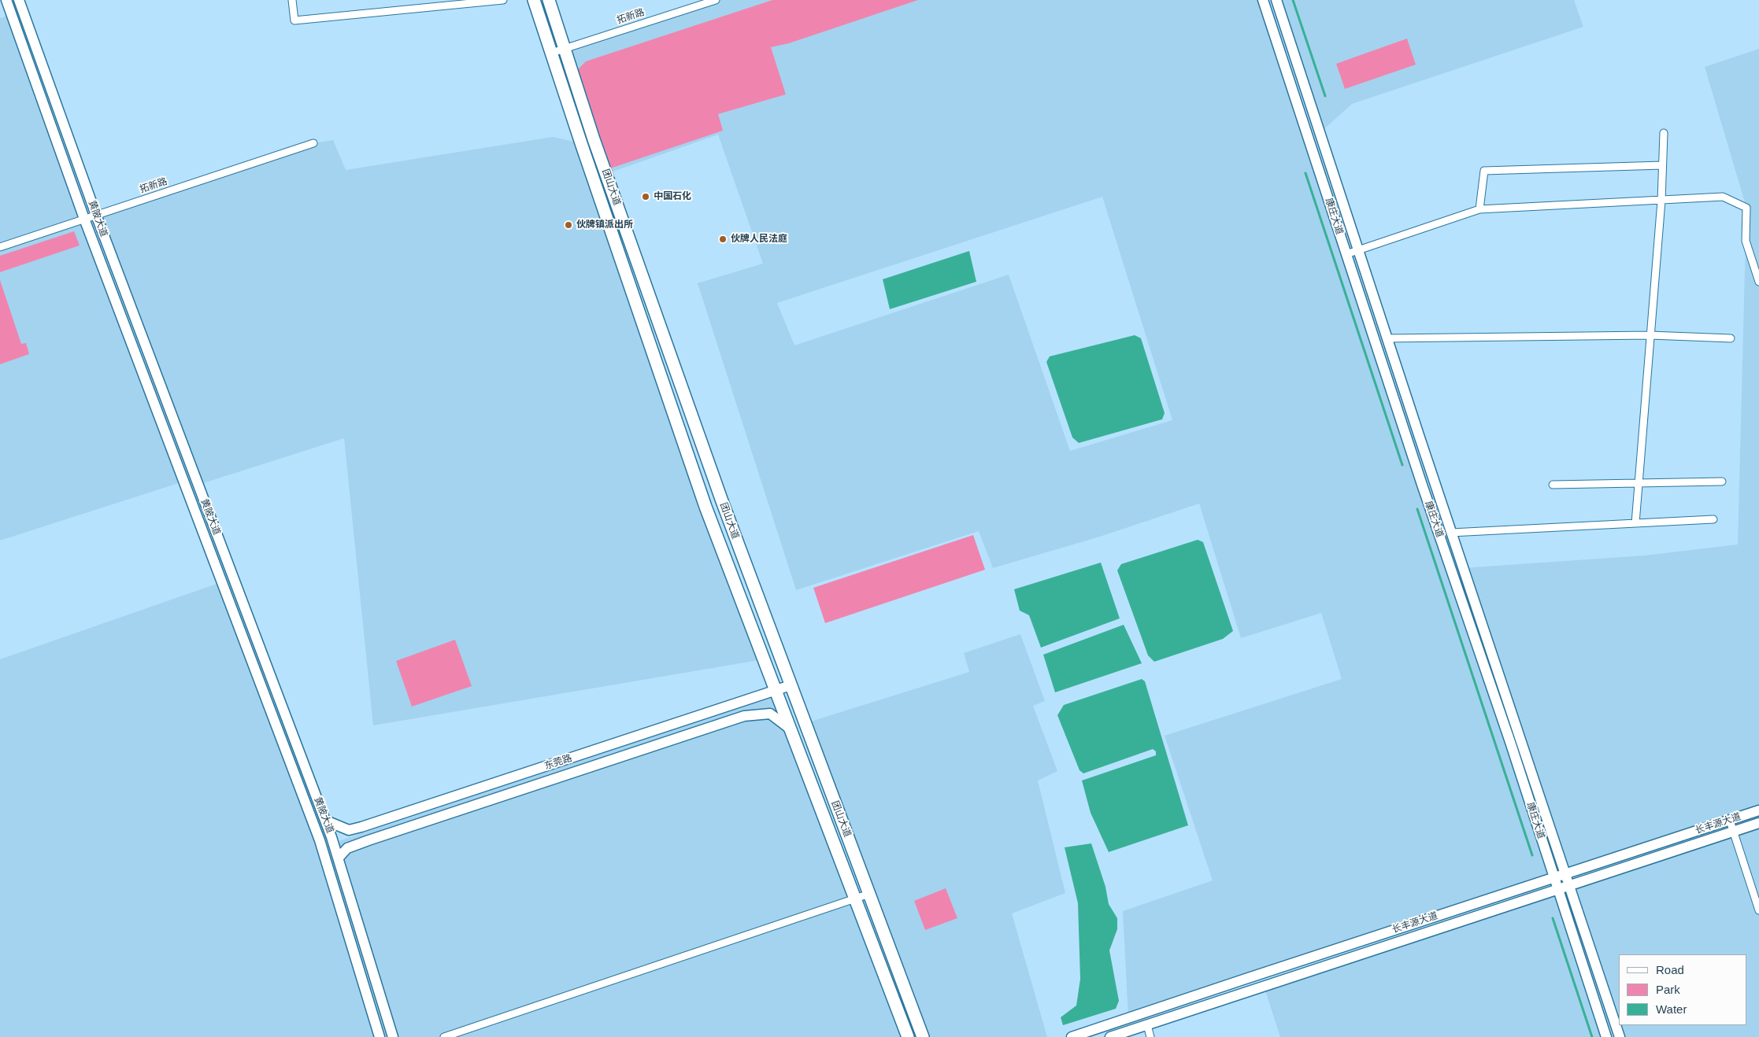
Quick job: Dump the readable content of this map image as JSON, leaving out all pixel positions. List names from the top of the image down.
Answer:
{
  "streets": {
    "highway": ["团山大道"],
    "street": [
      "拓新路",
      "康庄大道",
      "黄陂大道",
      "东莞路",
      "长丰源大道"
    ]
  },
  "crossings": [
    ["拓新路", "团山大道"],
    ["拓新路", "黄陂大道"],
    ["团山大道", "东莞路"],
    ["康庄大道", "长丰源大道"],
    ["黄陂大道", "东莞路"]
  ],
  "places": ["中国石化", "伙牌镇派出所", "伙牌人民法庭"],
  "legend": ["Road", "Park", "Water"]
}
